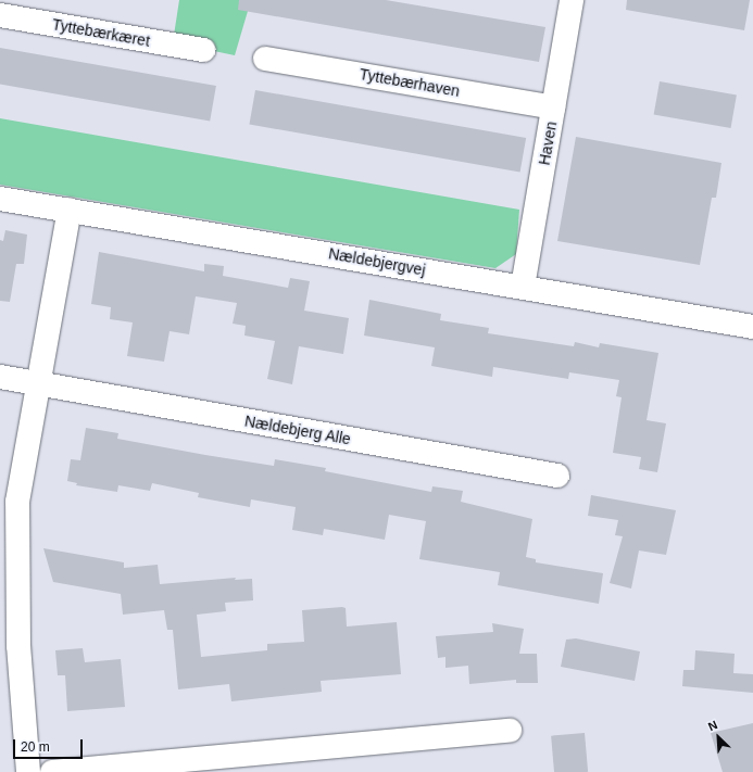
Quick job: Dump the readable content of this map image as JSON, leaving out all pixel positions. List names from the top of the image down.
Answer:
{
  "streets": {
    "street": [
      "Tyttebærkæret",
      "Tyttebærhaven",
      "Haven",
      "Nældebjergvej",
      "Nældebjerg Alle"
    ]
  },
  "crossings": [
    ["Tyttebærhaven", "Haven"],
    ["Haven", "Nældebjergvej"]
  ],
  "scale_bar": "20 m",
  "north": "top left"
}
